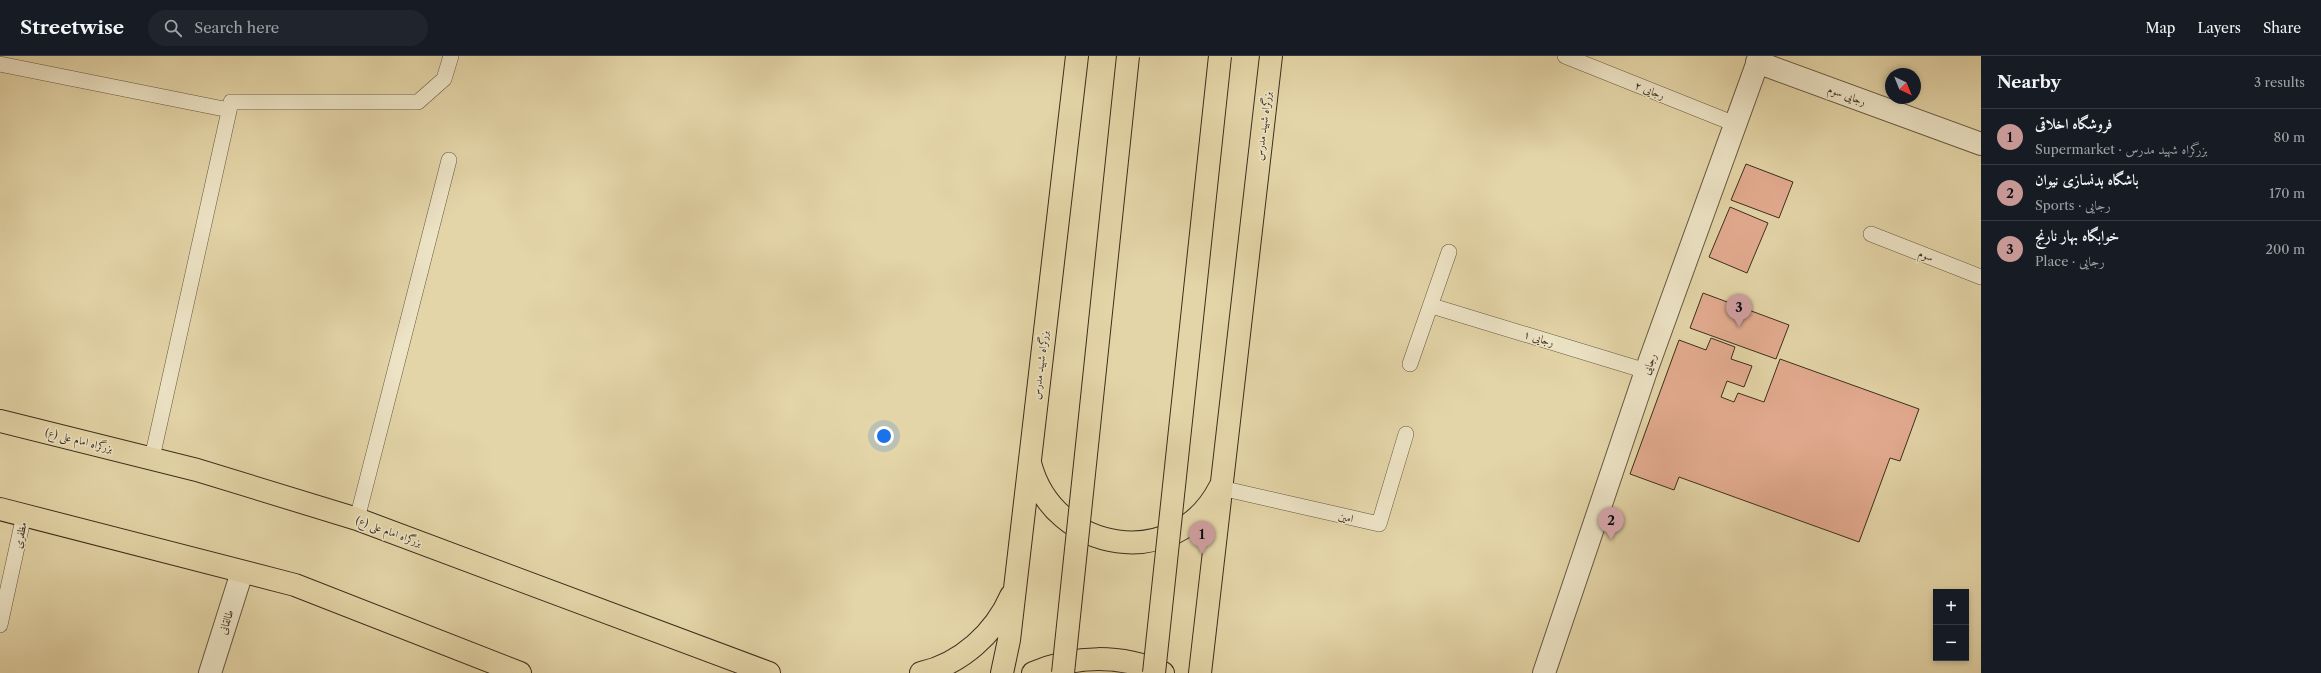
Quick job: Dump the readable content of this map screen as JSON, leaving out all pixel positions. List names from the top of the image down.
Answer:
{
  "streets": {
    "highway": ["بزرگراه شهید مدرس", "بزرگراه امام علی (ع)"],
    "street": ["رجایی سوم", "رجایی", "طالقانی"],
    "lane": [
      "رجایی ۲",
      "سوم",
      "رجایی ۱",
      "امین",
      "مظفری"
    ]
  },
  "crossings": [
    ["رجایی ۲", "رجایی"],
    ["رجایی سوم", "رجایی"],
    ["بزرگراه شهید مدرس", "امین"],
    ["رجایی ۱", "رجایی"]
  ],
  "north": "bottom right",
  "page": {
    "header": "Streetwise",
    "search": "Search here",
    "nav": ["Map", "Layers", "Share"],
    "heading": ["Nearby", "3 results"],
    "list": [
      {
        "mark": "1",
        "name": "فروشگاه اخلاقی",
        "note": "Supermarket · بزرگراه شهید مدرس",
        "value": "80 m"
      },
      {
        "mark": "2",
        "name": "باشگاه بدنسازی نیوان",
        "note": "Sports · رجایی",
        "value": "170 m"
      },
      {
        "mark": "3",
        "name": "خوابگاه بهار نارنج",
        "note": "Place · رجایی",
        "value": "200 m"
      }
    ],
    "pins": ["3", "2", "1"],
    "map_buttons": ["+", "−"]
  }
}
